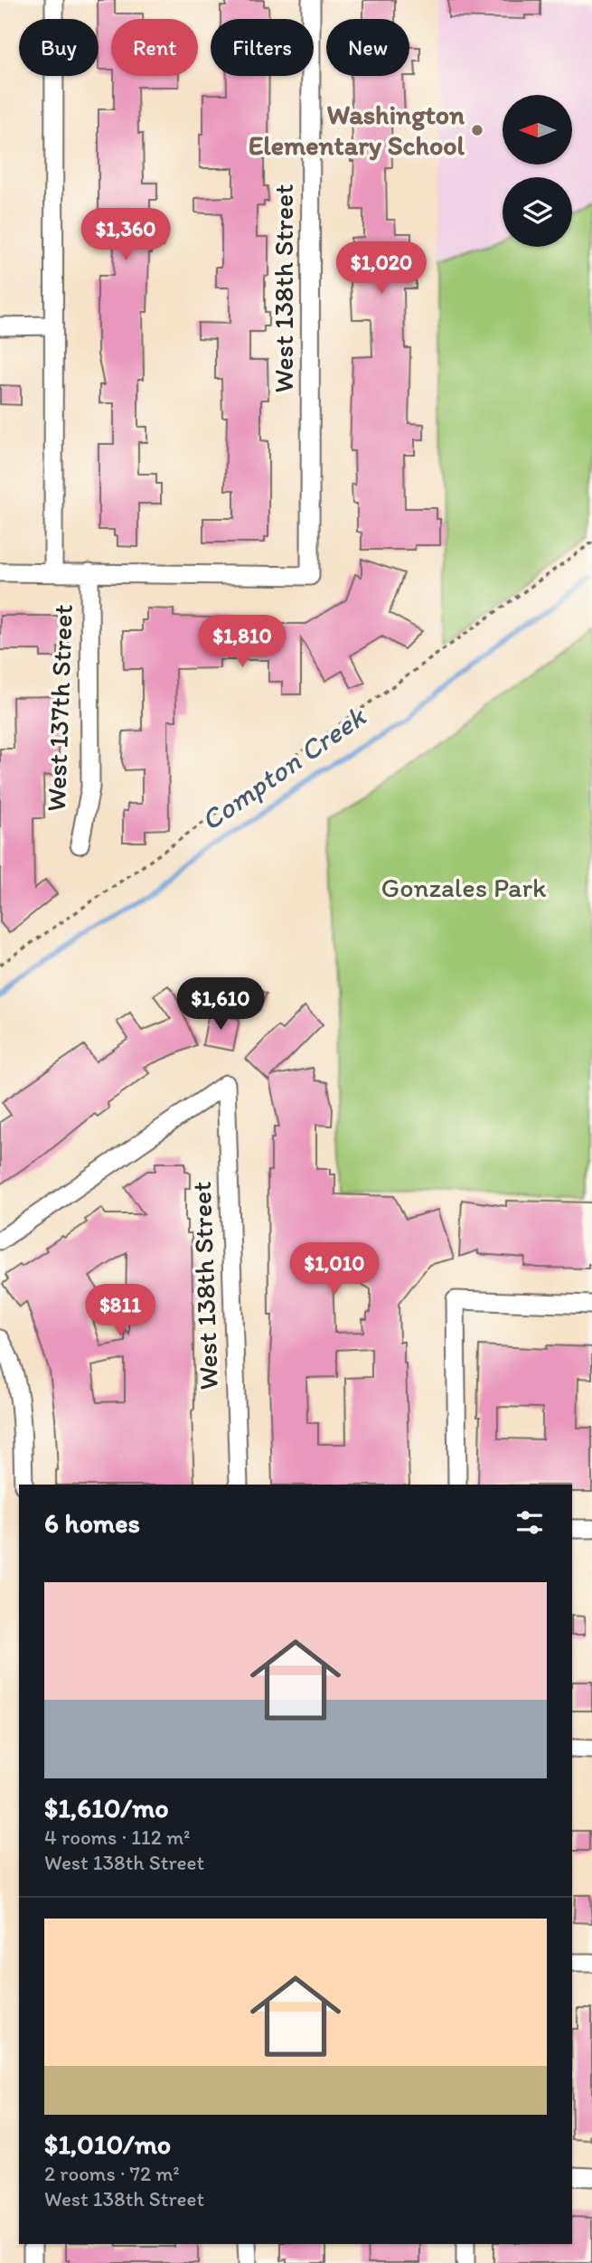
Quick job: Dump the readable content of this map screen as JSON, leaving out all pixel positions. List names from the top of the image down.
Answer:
{
  "streets": {
    "street": ["West 138th Street", "West 137th Street"]
  },
  "crossings": [
    ["West 138th Street", "West 137th Street"]
  ],
  "water": ["Compton Creek"],
  "parks": ["Gonzales Park"],
  "places": ["Washington Elementary School"],
  "north": "left",
  "page": {
    "chip": [
      "Buy",
      "Rent",
      "Filters",
      "New"
    ],
    "price": [
      "$1,360",
      "$1,020",
      "$1,810",
      "$1,610",
      "$1,010",
      "$811"
    ],
    "heading": "6 homes",
    "list": [
      {
        "name": "$1,610/mo",
        "note": "4 rooms · 112 m² · West 138th Street"
      },
      {
        "name": "$1,010/mo",
        "note": "2 rooms · 72 m² · West 138th Street"
      }
    ]
  }
}
